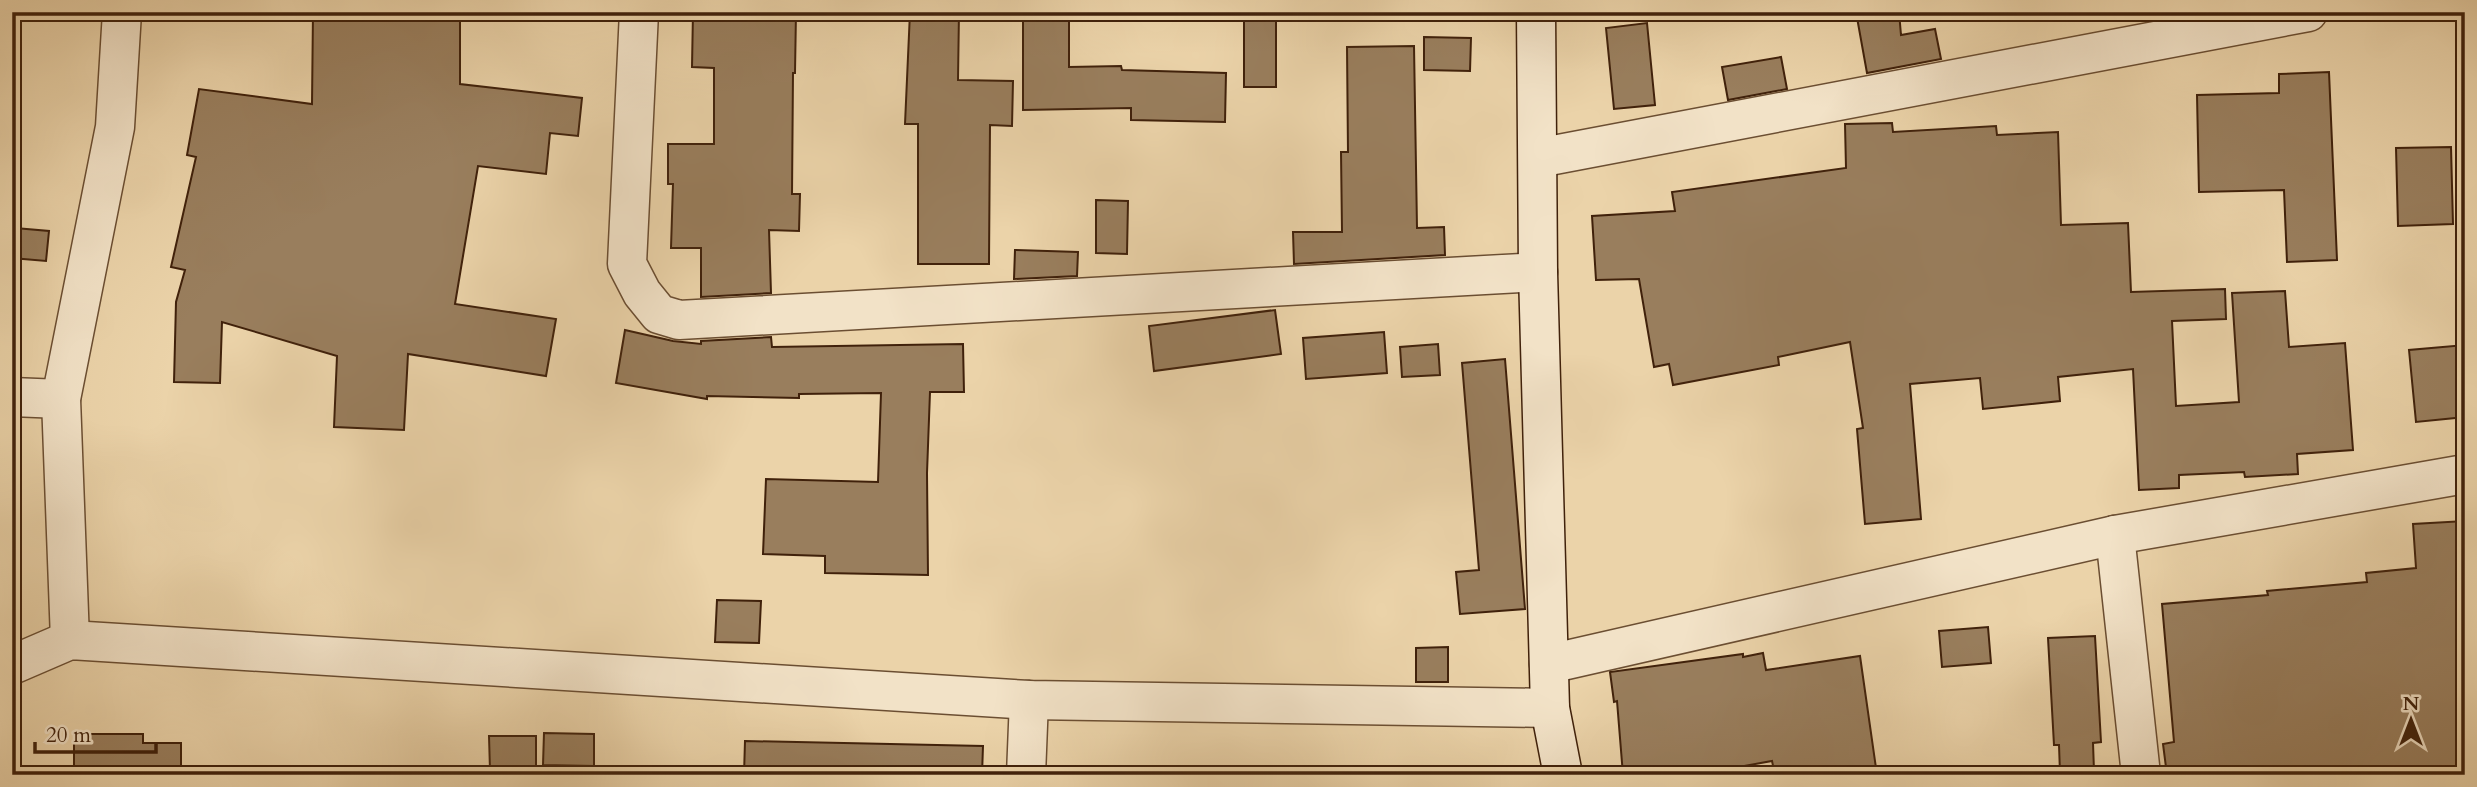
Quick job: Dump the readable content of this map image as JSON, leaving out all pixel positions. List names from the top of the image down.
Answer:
{
  "scale_bar": "20 m",
  "north": "top"
}
